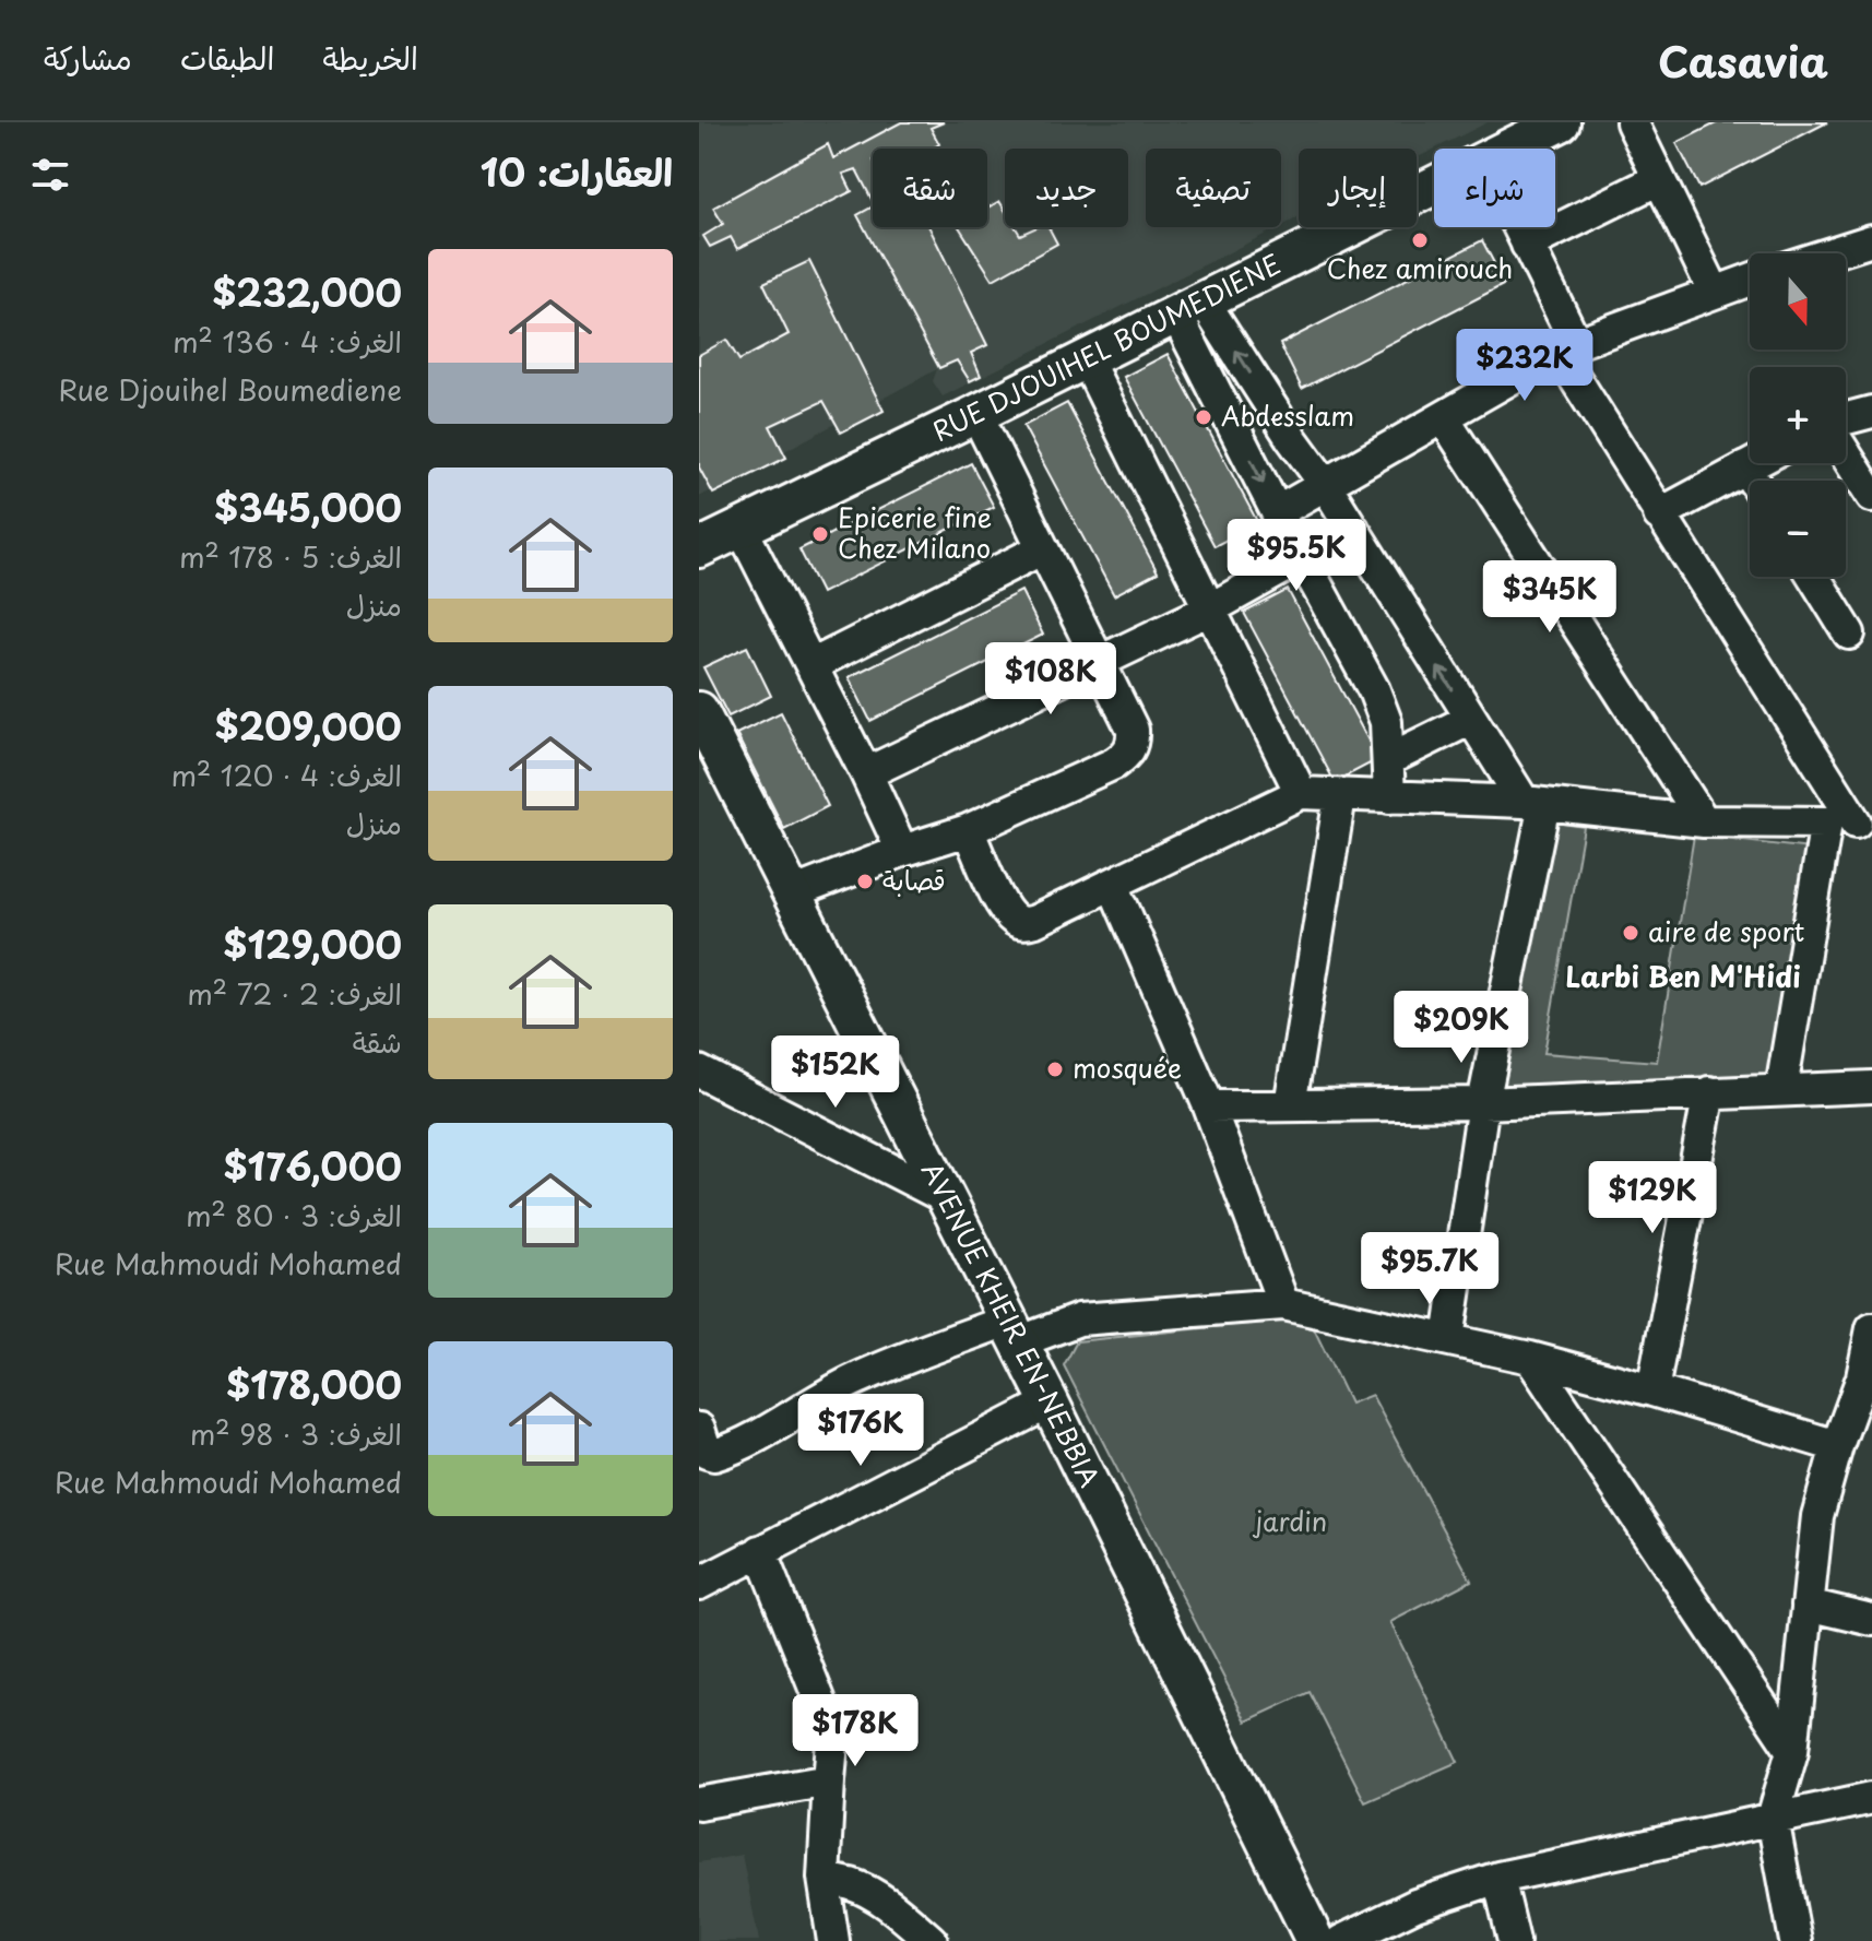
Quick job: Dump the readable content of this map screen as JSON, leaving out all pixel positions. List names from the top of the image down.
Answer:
{
  "streets": {
    "main road": ["RUE DJOUIHEL BOUMEDIENE", "AVENUE KHEIR EN-NEBBIA"]
  },
  "districts": ["Larbi Ben M'Hidi"],
  "parks": ["jardin"],
  "places": [
    "Chez amirouch",
    "Abdesslam",
    "Epicerie fine Chez Milano",
    "قصابة",
    "aire de sport",
    "mosquée"
  ],
  "north": "bottom",
  "page": {
    "header": "Casavia",
    "nav": ["الخريطة", "الطبقات", "مشاركة"],
    "heading": "العقارات: 10",
    "chip": [
      "شراء",
      "إيجار",
      "تصفية",
      "جديد",
      "شقة"
    ],
    "list": [
      {
        "name": "$232,000",
        "note": "الغرف: 4 · 136 m² · Rue Djouihel Boumediene"
      },
      {
        "name": "$345,000",
        "note": "الغرف: 5 · 178 m² · منزل"
      },
      {
        "name": "$209,000",
        "note": "الغرف: 4 · 120 m² · منزل"
      },
      {
        "name": "$129,000",
        "note": "الغرف: 2 · 72 m² · شقة"
      },
      {
        "name": "$176,000",
        "note": "الغرف: 3 · 80 m² · Rue Mahmoudi Mohamed"
      },
      {
        "name": "$178,000",
        "note": "الغرف: 3 · 98 m² · Rue Mahmoudi Mohamed"
      }
    ],
    "map_buttons": ["+", "−"],
    "price": [
      "$232K",
      "$95.5K",
      "$345K",
      "$108K",
      "$209K",
      "$152K",
      "$129K",
      "$95.7K",
      "$176K",
      "$178K"
    ]
  }
}
